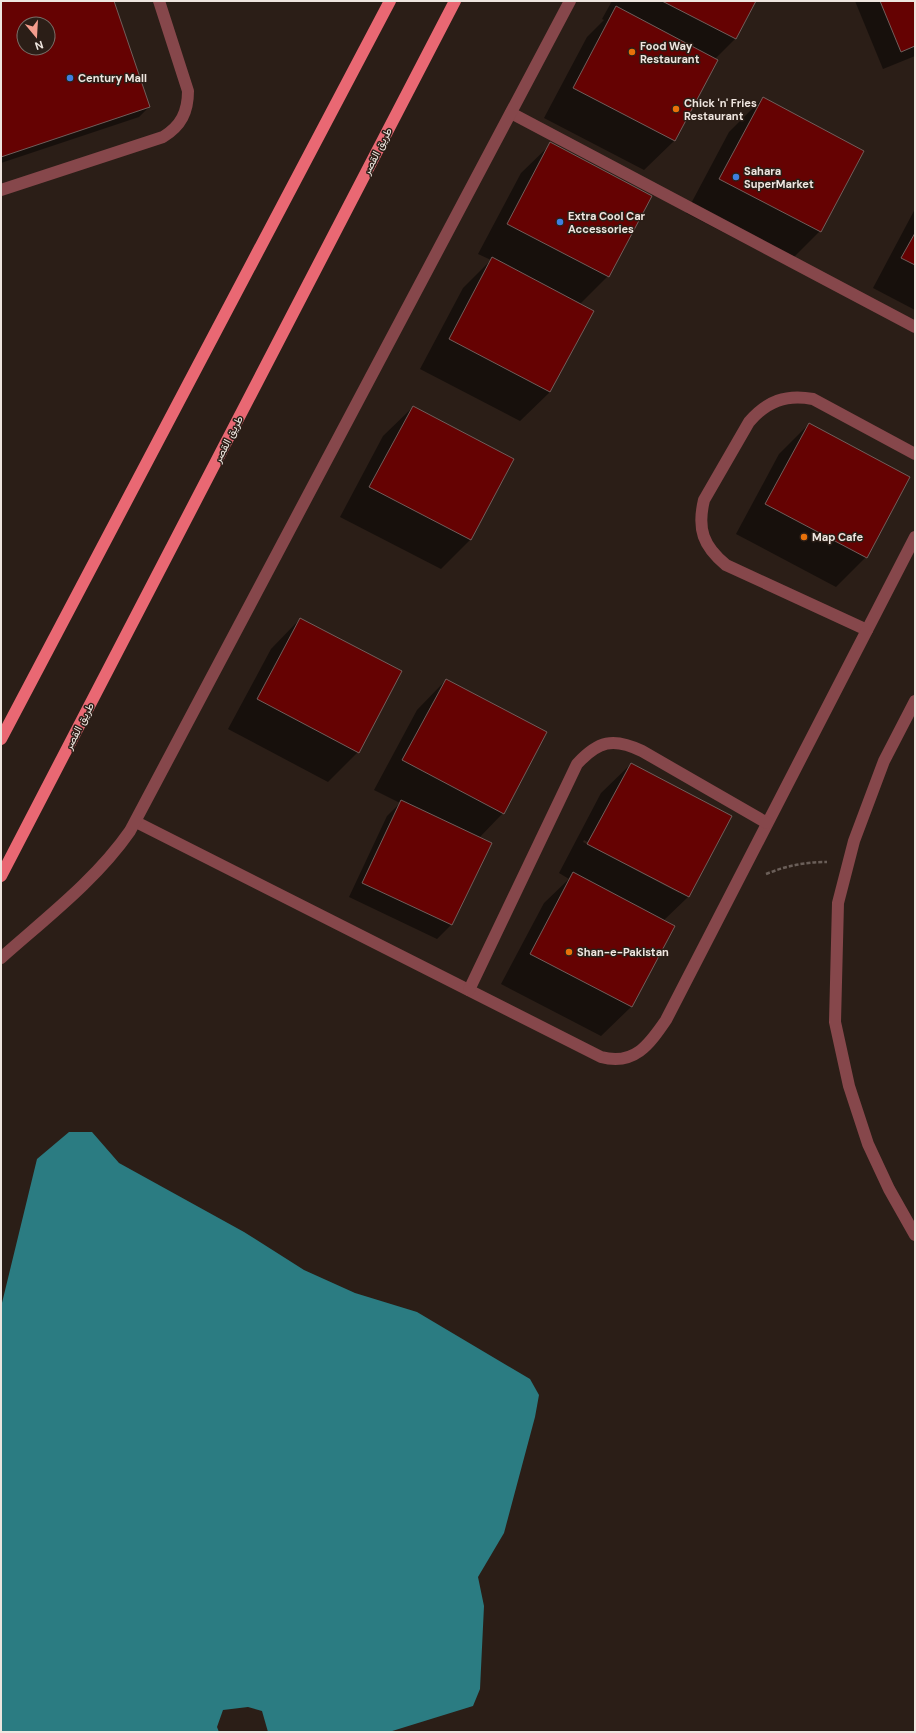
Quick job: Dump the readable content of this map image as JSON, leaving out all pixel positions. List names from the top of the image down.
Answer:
{
  "streets": {
    "main road": ["طريق القصر"]
  },
  "places": [
    "Food Way Restaurant",
    "Century Mall",
    "Chick 'n' Fries Restaurant",
    "Sahara SuperMarket",
    "Extra Cool Car Accessories",
    "Map Cafe",
    "Shan-e-Pakistan"
  ],
  "north": "bottom"
}
